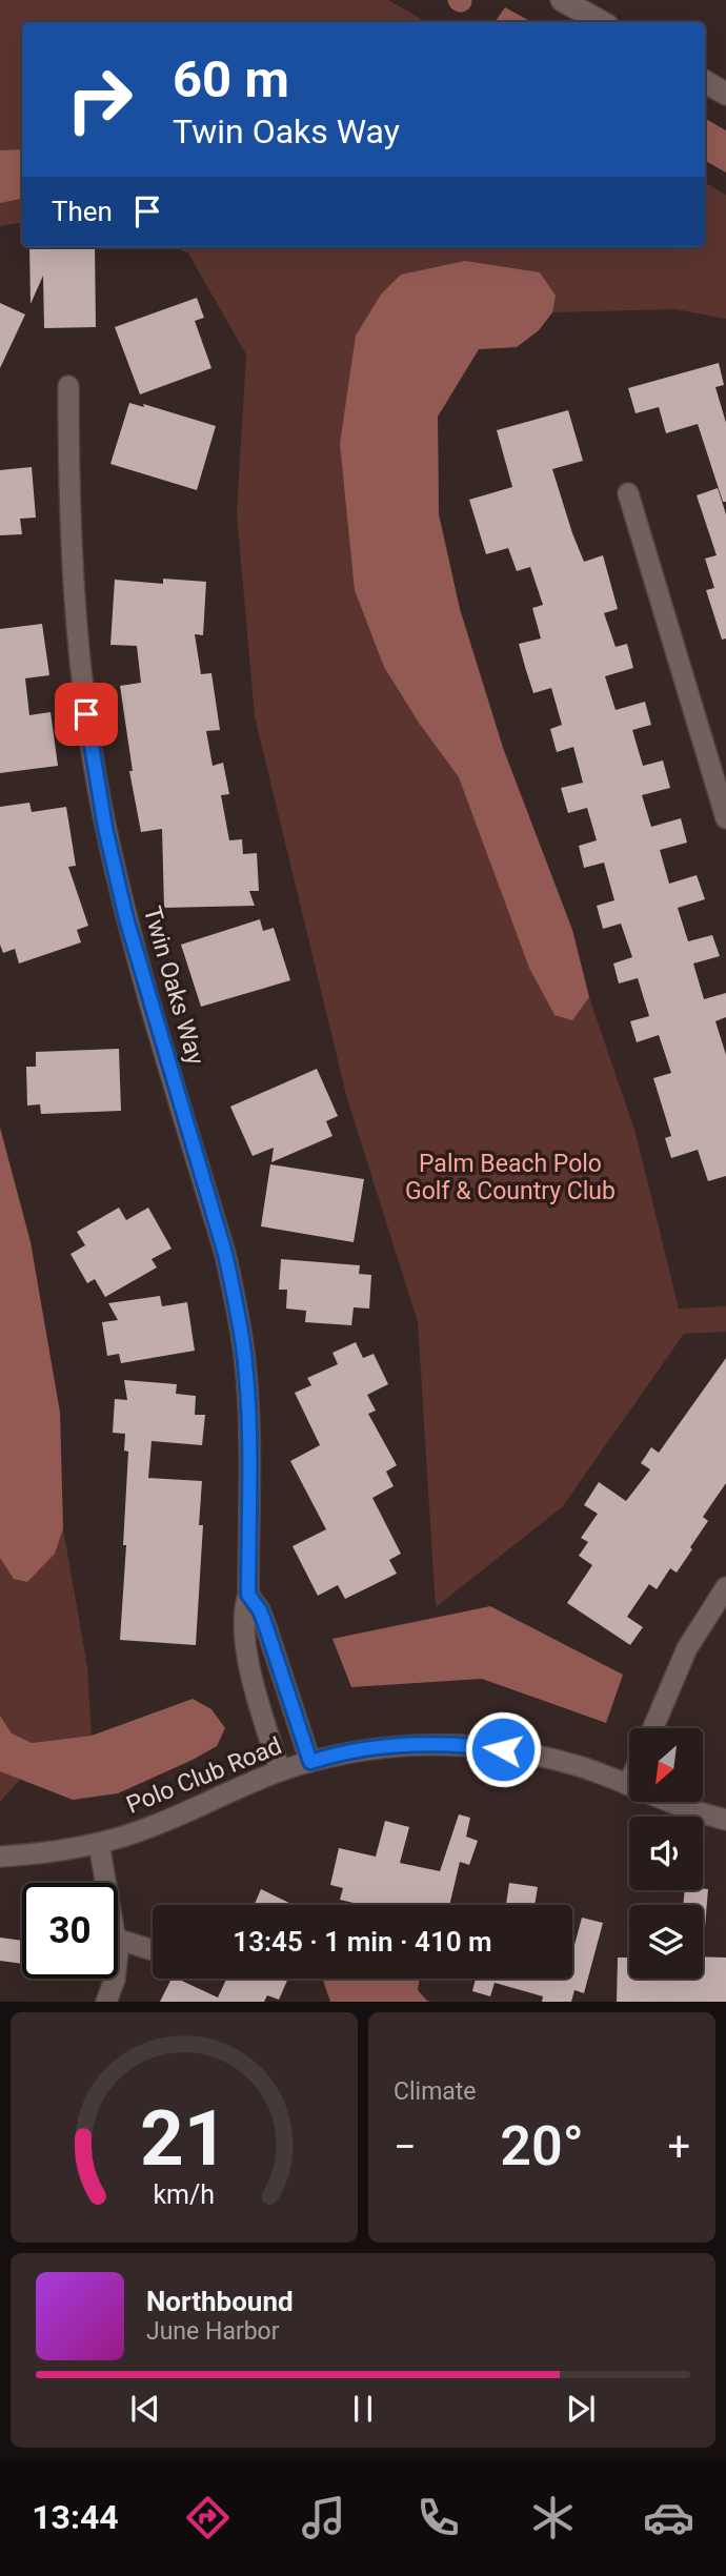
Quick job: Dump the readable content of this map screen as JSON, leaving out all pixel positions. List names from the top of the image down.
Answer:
{
  "streets": {
    "street": ["Twin Oaks Way", "Polo Club Road"]
  },
  "crossings": [
    ["Twin Oaks Way", "Polo Club Road"]
  ],
  "parks": ["Palm Beach Polo Golf & Country Club"],
  "north": "bottom left",
  "page": {
    "turn": ["60 m", "Twin Oaks Way"],
    "then": "Then",
    "limit": "30",
    "trip": "13:45 · 1 min · 410 m",
    "tile": "Climate",
    "heat": ["−", "20°", "+"],
    "song": ["Northbound", "June Harbor"],
    "tabs": "13:44",
    "gauge": ["21", "km/h"]
  }
}
